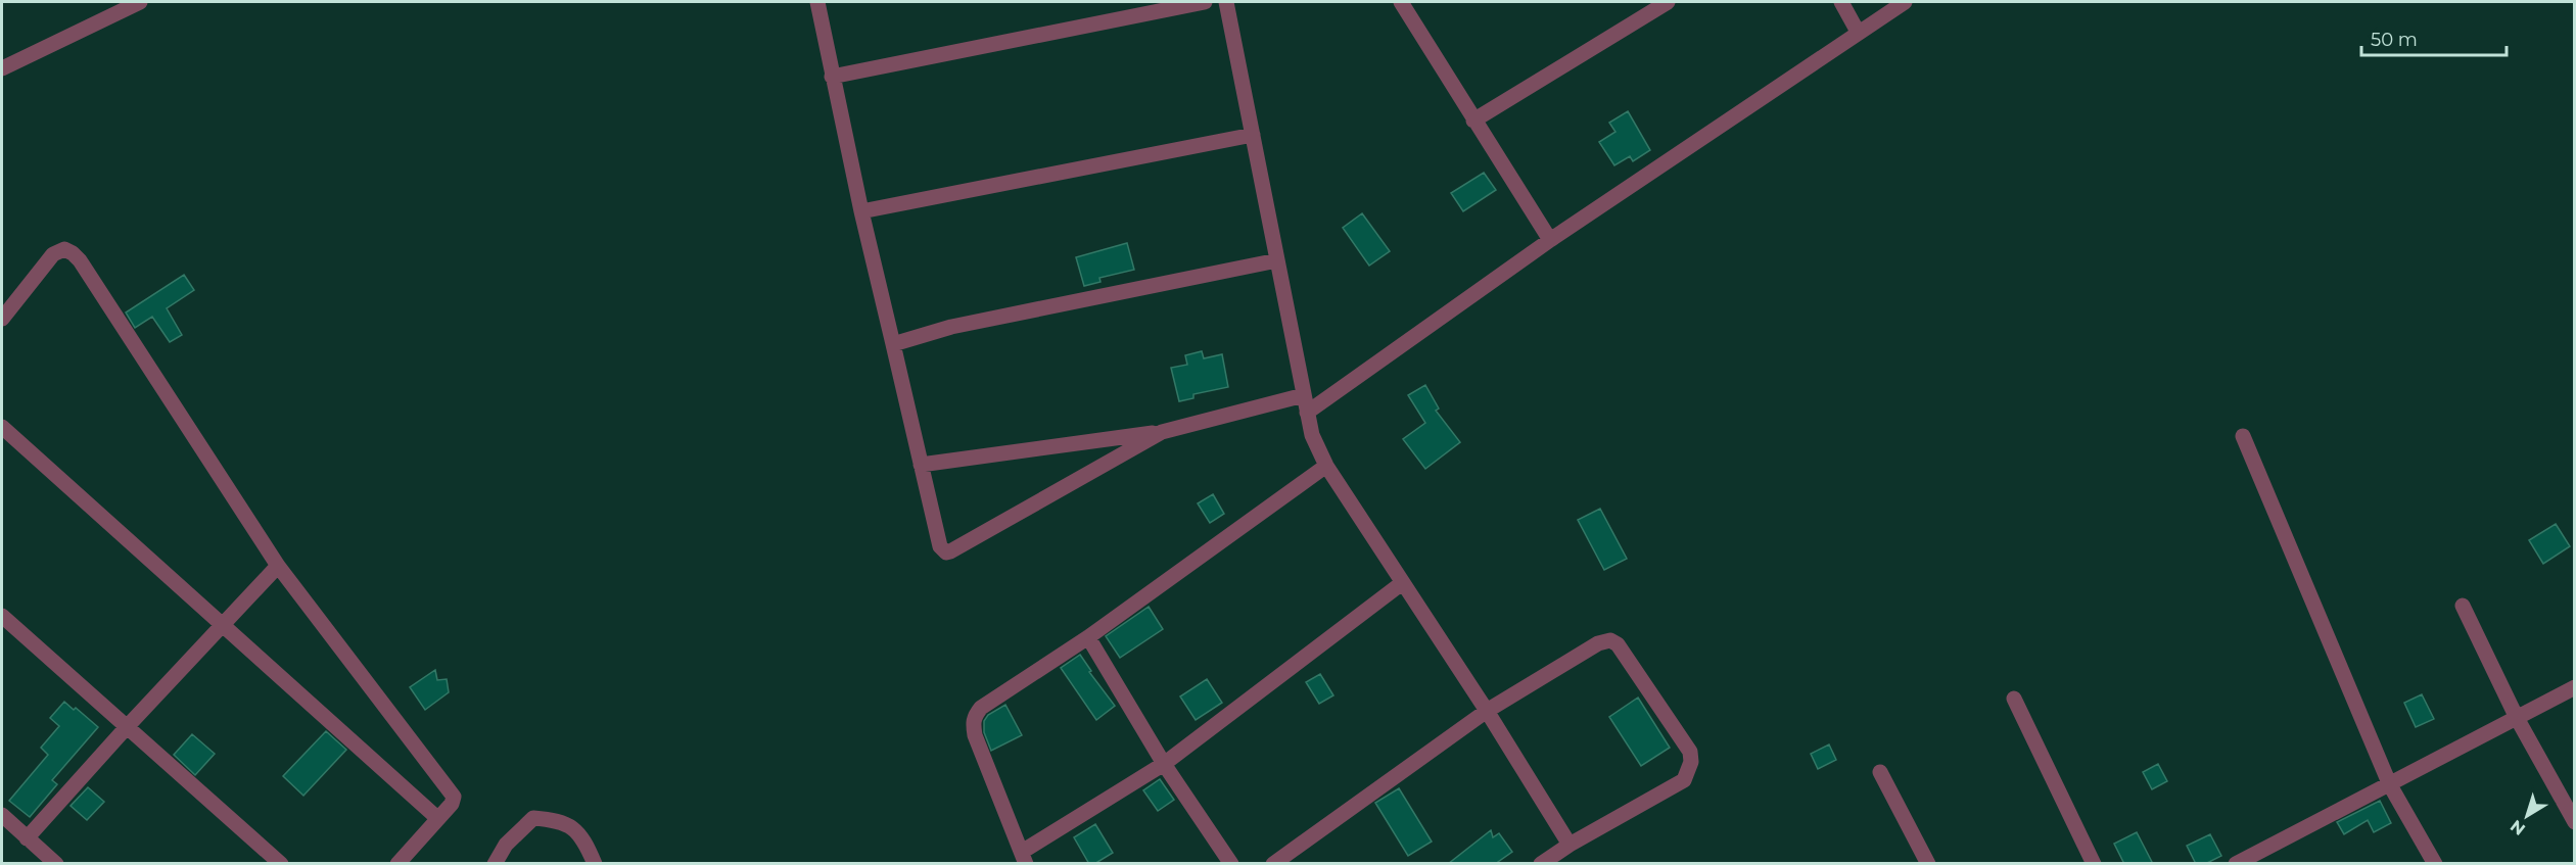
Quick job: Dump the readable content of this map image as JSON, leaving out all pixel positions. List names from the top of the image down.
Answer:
{
  "scale_bar": "50 m",
  "north": "bottom left"
}
